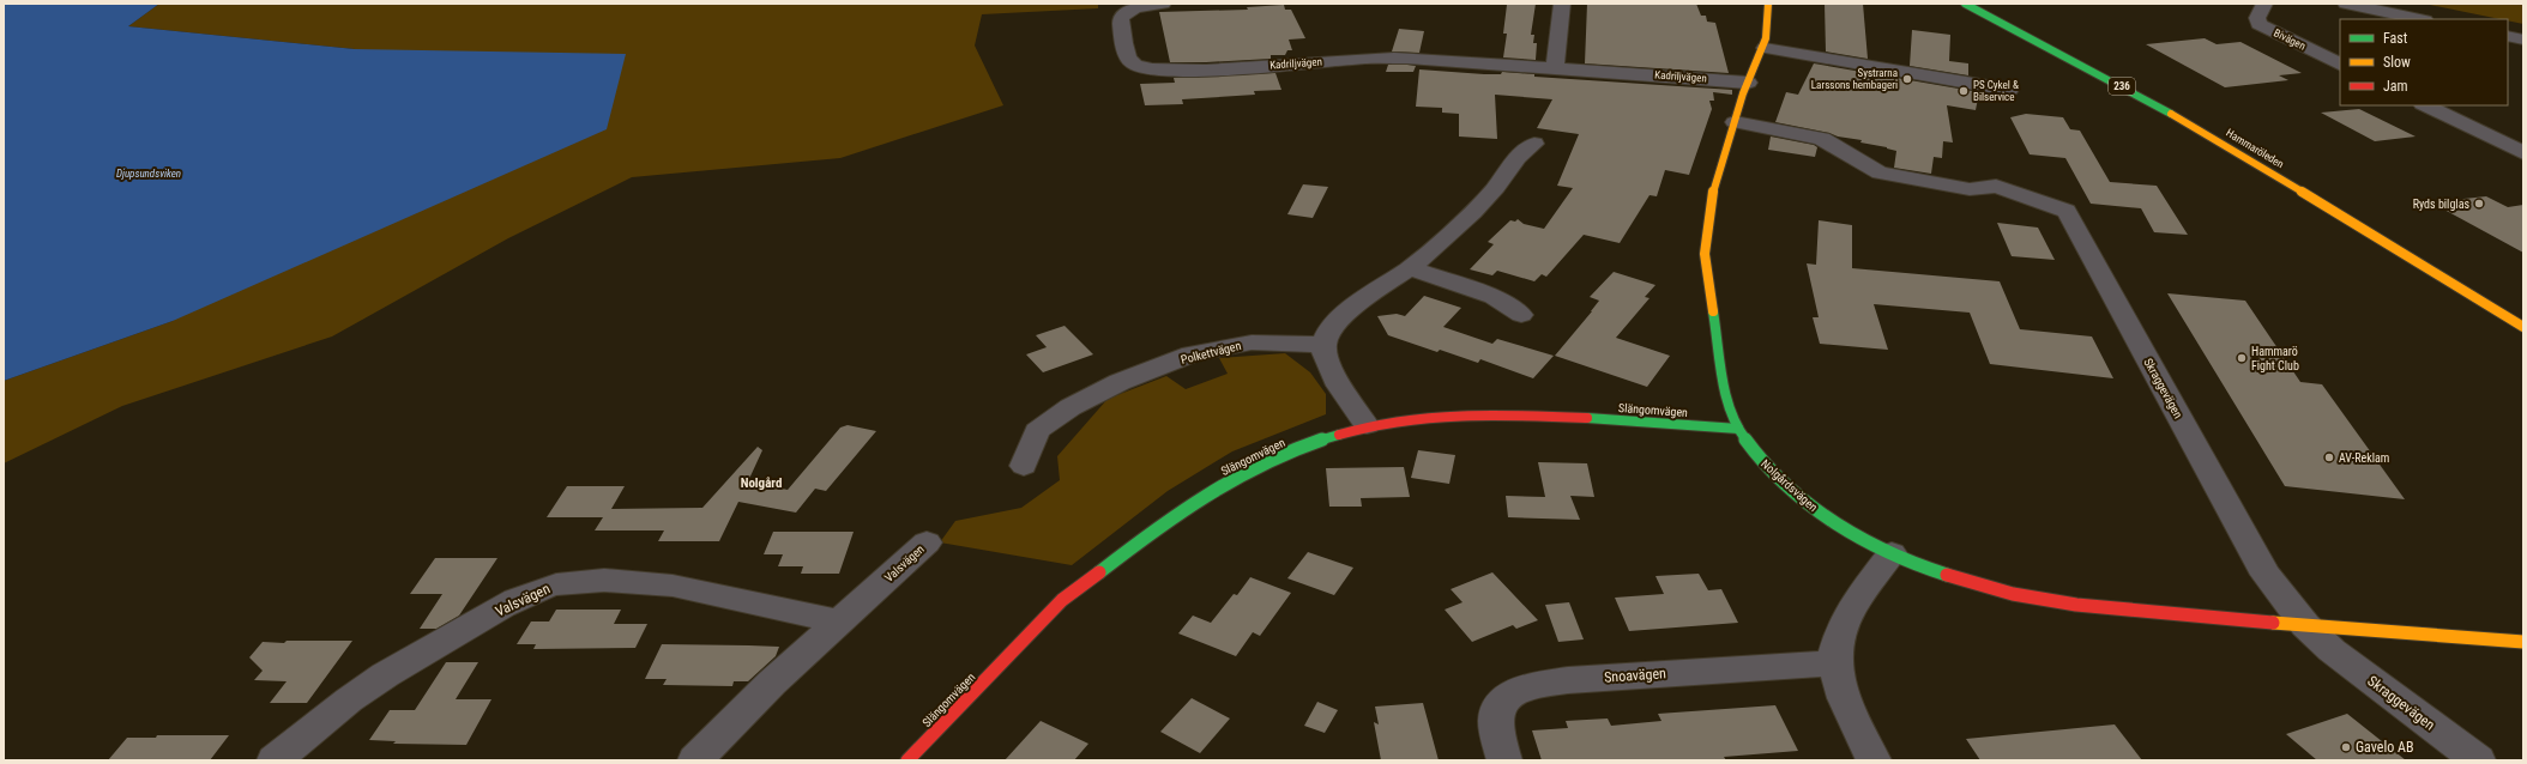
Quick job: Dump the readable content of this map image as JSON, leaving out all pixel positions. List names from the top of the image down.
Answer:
{
  "streets": {
    "street": [
      "Bivägen",
      "Kadriljvägen",
      "236",
      "Hammaröleden",
      "Polkettvägen",
      "Skraggevägen",
      "Slängomvägen",
      "Nolgårdsvägen",
      "Valsvägen",
      "Snoavägen"
    ]
  },
  "crossings": [
    ["Kadriljvägen", "Nolgårdsvägen"],
    ["Skraggevägen", "Nolgårdsvägen"],
    ["Slängomvägen", "Nolgårdsvägen"]
  ],
  "districts": ["Nolgård"],
  "water": ["Djupsundsviken"],
  "places": [
    "Systrarna Larssons hembageri",
    "PS Cykel & Bilservice",
    "Ryds bilglas",
    "Hammarö Fight Club",
    "AV-Reklam",
    "Gavelo AB"
  ],
  "legend": ["Fast", "Slow", "Jam"]
}
